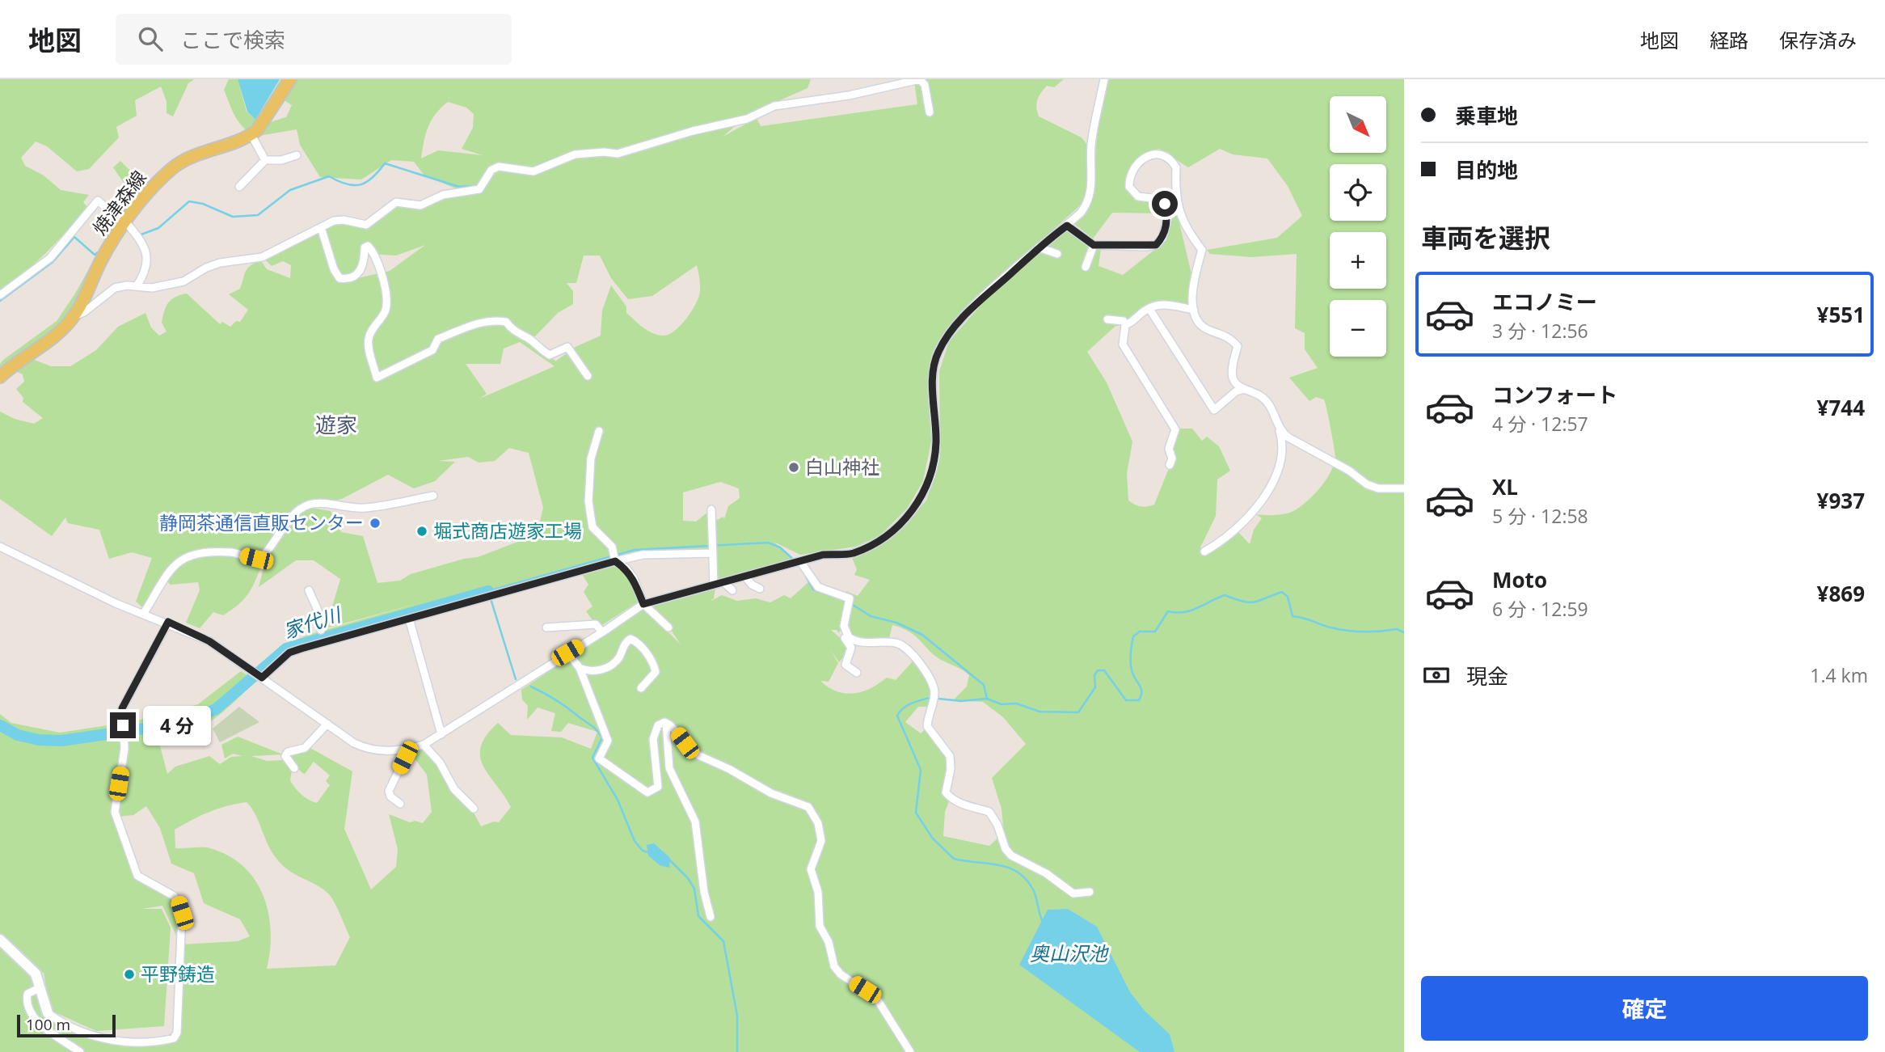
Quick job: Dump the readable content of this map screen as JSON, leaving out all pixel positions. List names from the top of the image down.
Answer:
{
  "streets": {
    "main road": ["焼津森線"]
  },
  "districts": ["遊家"],
  "water": ["家代川", "奥山沢池"],
  "places": [
    "白山神社",
    "静岡茶通信直販センター",
    "堀式商店遊家工場",
    "平野鋳造"
  ],
  "scale_bar": "100 m",
  "north": "bottom right",
  "page": {
    "header": "地図",
    "search": "ここで検索",
    "nav": ["地図", "経路", "保存済み"],
    "banner": ["乗車地", "目的地"],
    "map_buttons": ["+", "−"],
    "heading": "車両を選択",
    "list": [
      {
        "name": "エコノミー",
        "note": "3 分 · 12:56",
        "value": "¥551"
      },
      {
        "name": "コンフォート",
        "note": "4 分 · 12:57",
        "value": "¥744"
      },
      {
        "name": "XL",
        "note": "5 分 · 12:58",
        "value": "¥937"
      },
      {
        "name": "Moto",
        "note": "6 分 · 12:59",
        "value": "¥869"
      }
    ],
    "pay": ["現金", "1.4 km"],
    "bubble": "4 分",
    "buttons": "確定",
    "scale": "100 m"
  }
}
